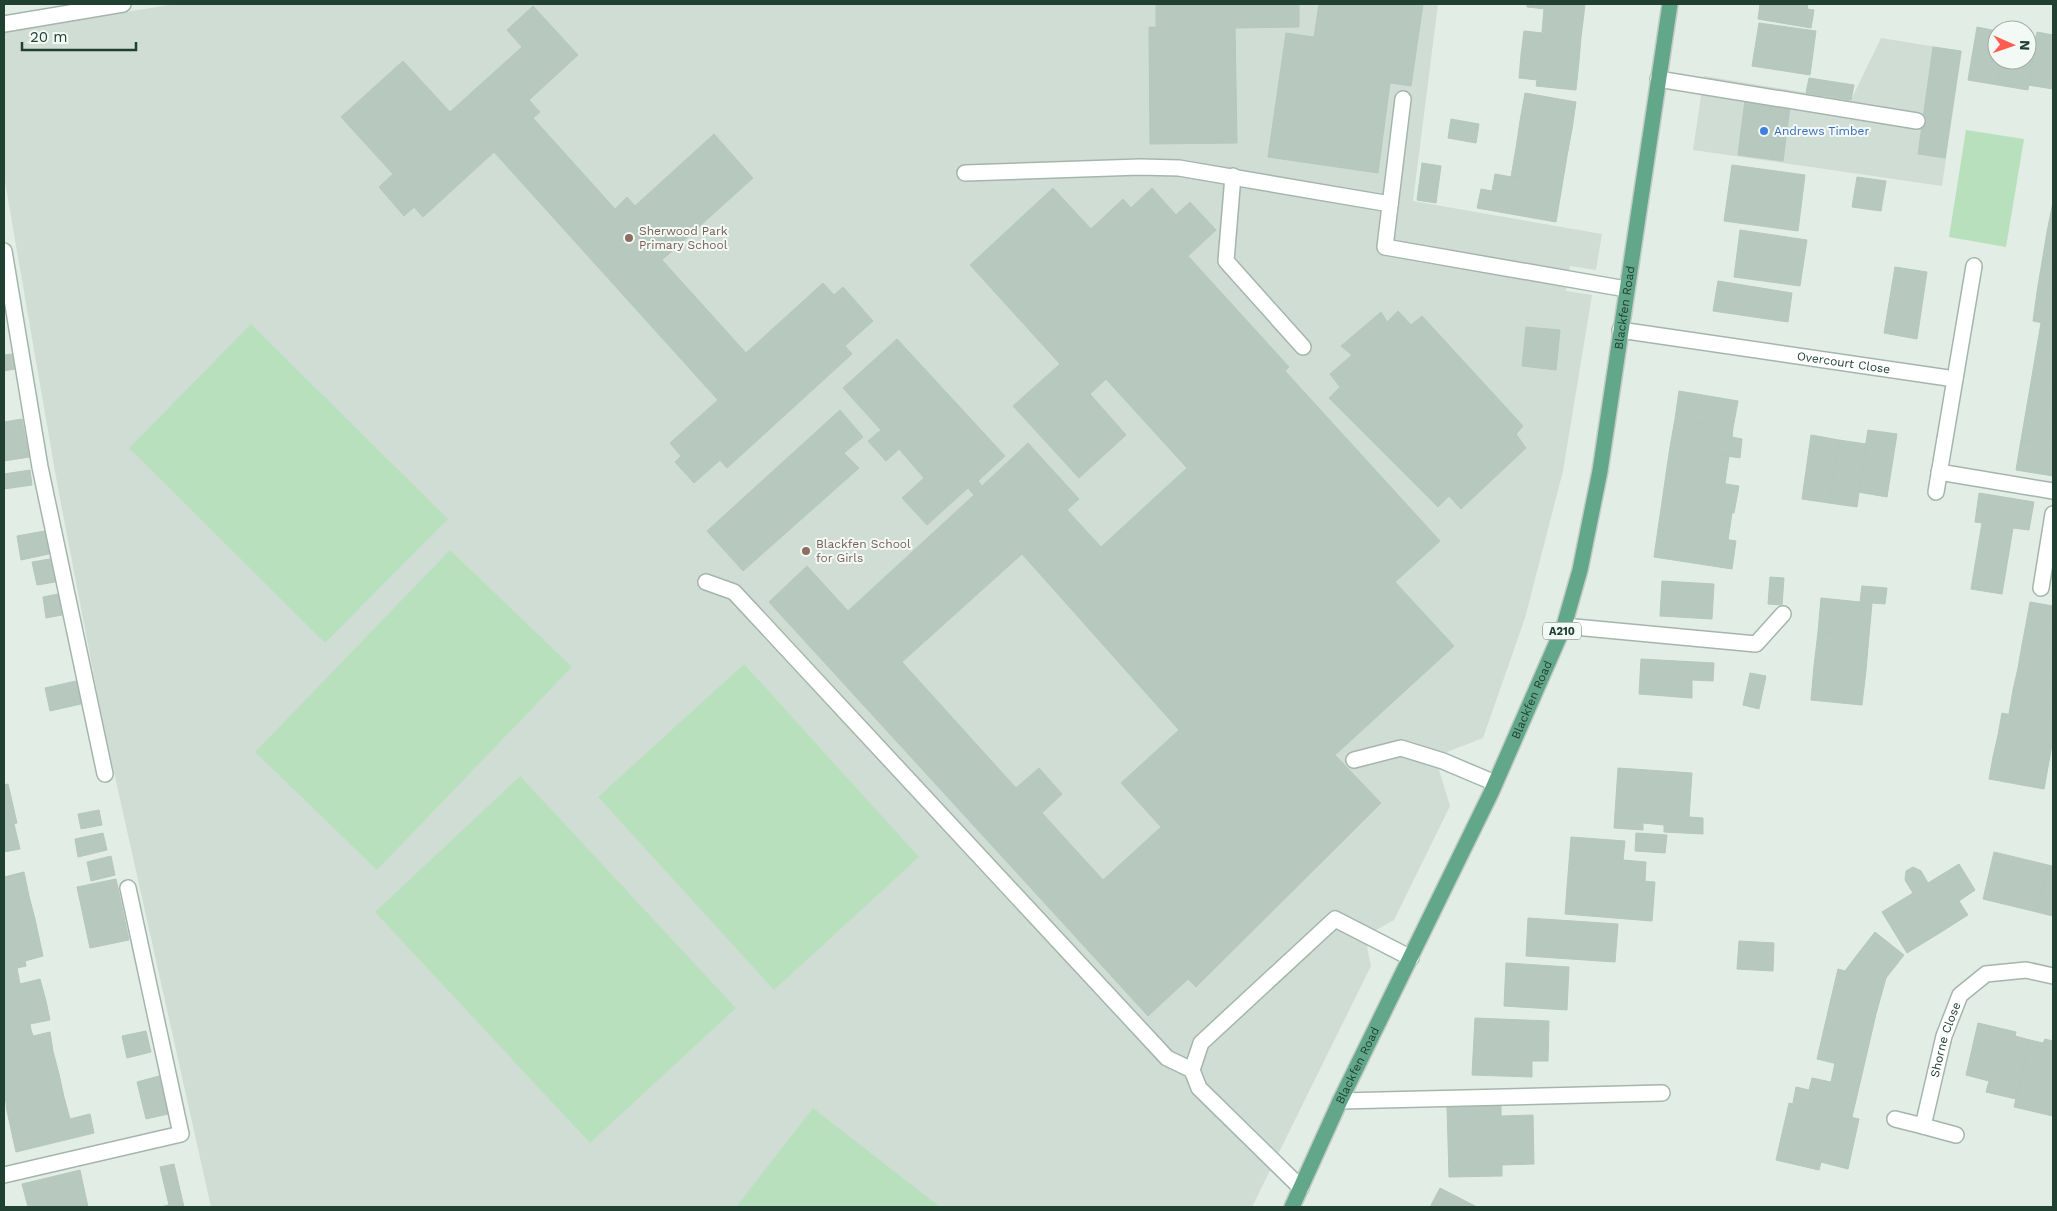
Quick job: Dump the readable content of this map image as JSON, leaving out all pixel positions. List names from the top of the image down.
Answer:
{
  "streets": {
    "main road": ["Blackfen Road", "A210"],
    "street": ["Overcourt Close", "Shorne Close"]
  },
  "crossings": [
    ["Blackfen Road", "Overcourt Close"]
  ],
  "places": ["Andrews Timber", "Sherwood Park Primary School", "Blackfen School for Girls"],
  "scale_bar": "20 m",
  "north": "right"
}
